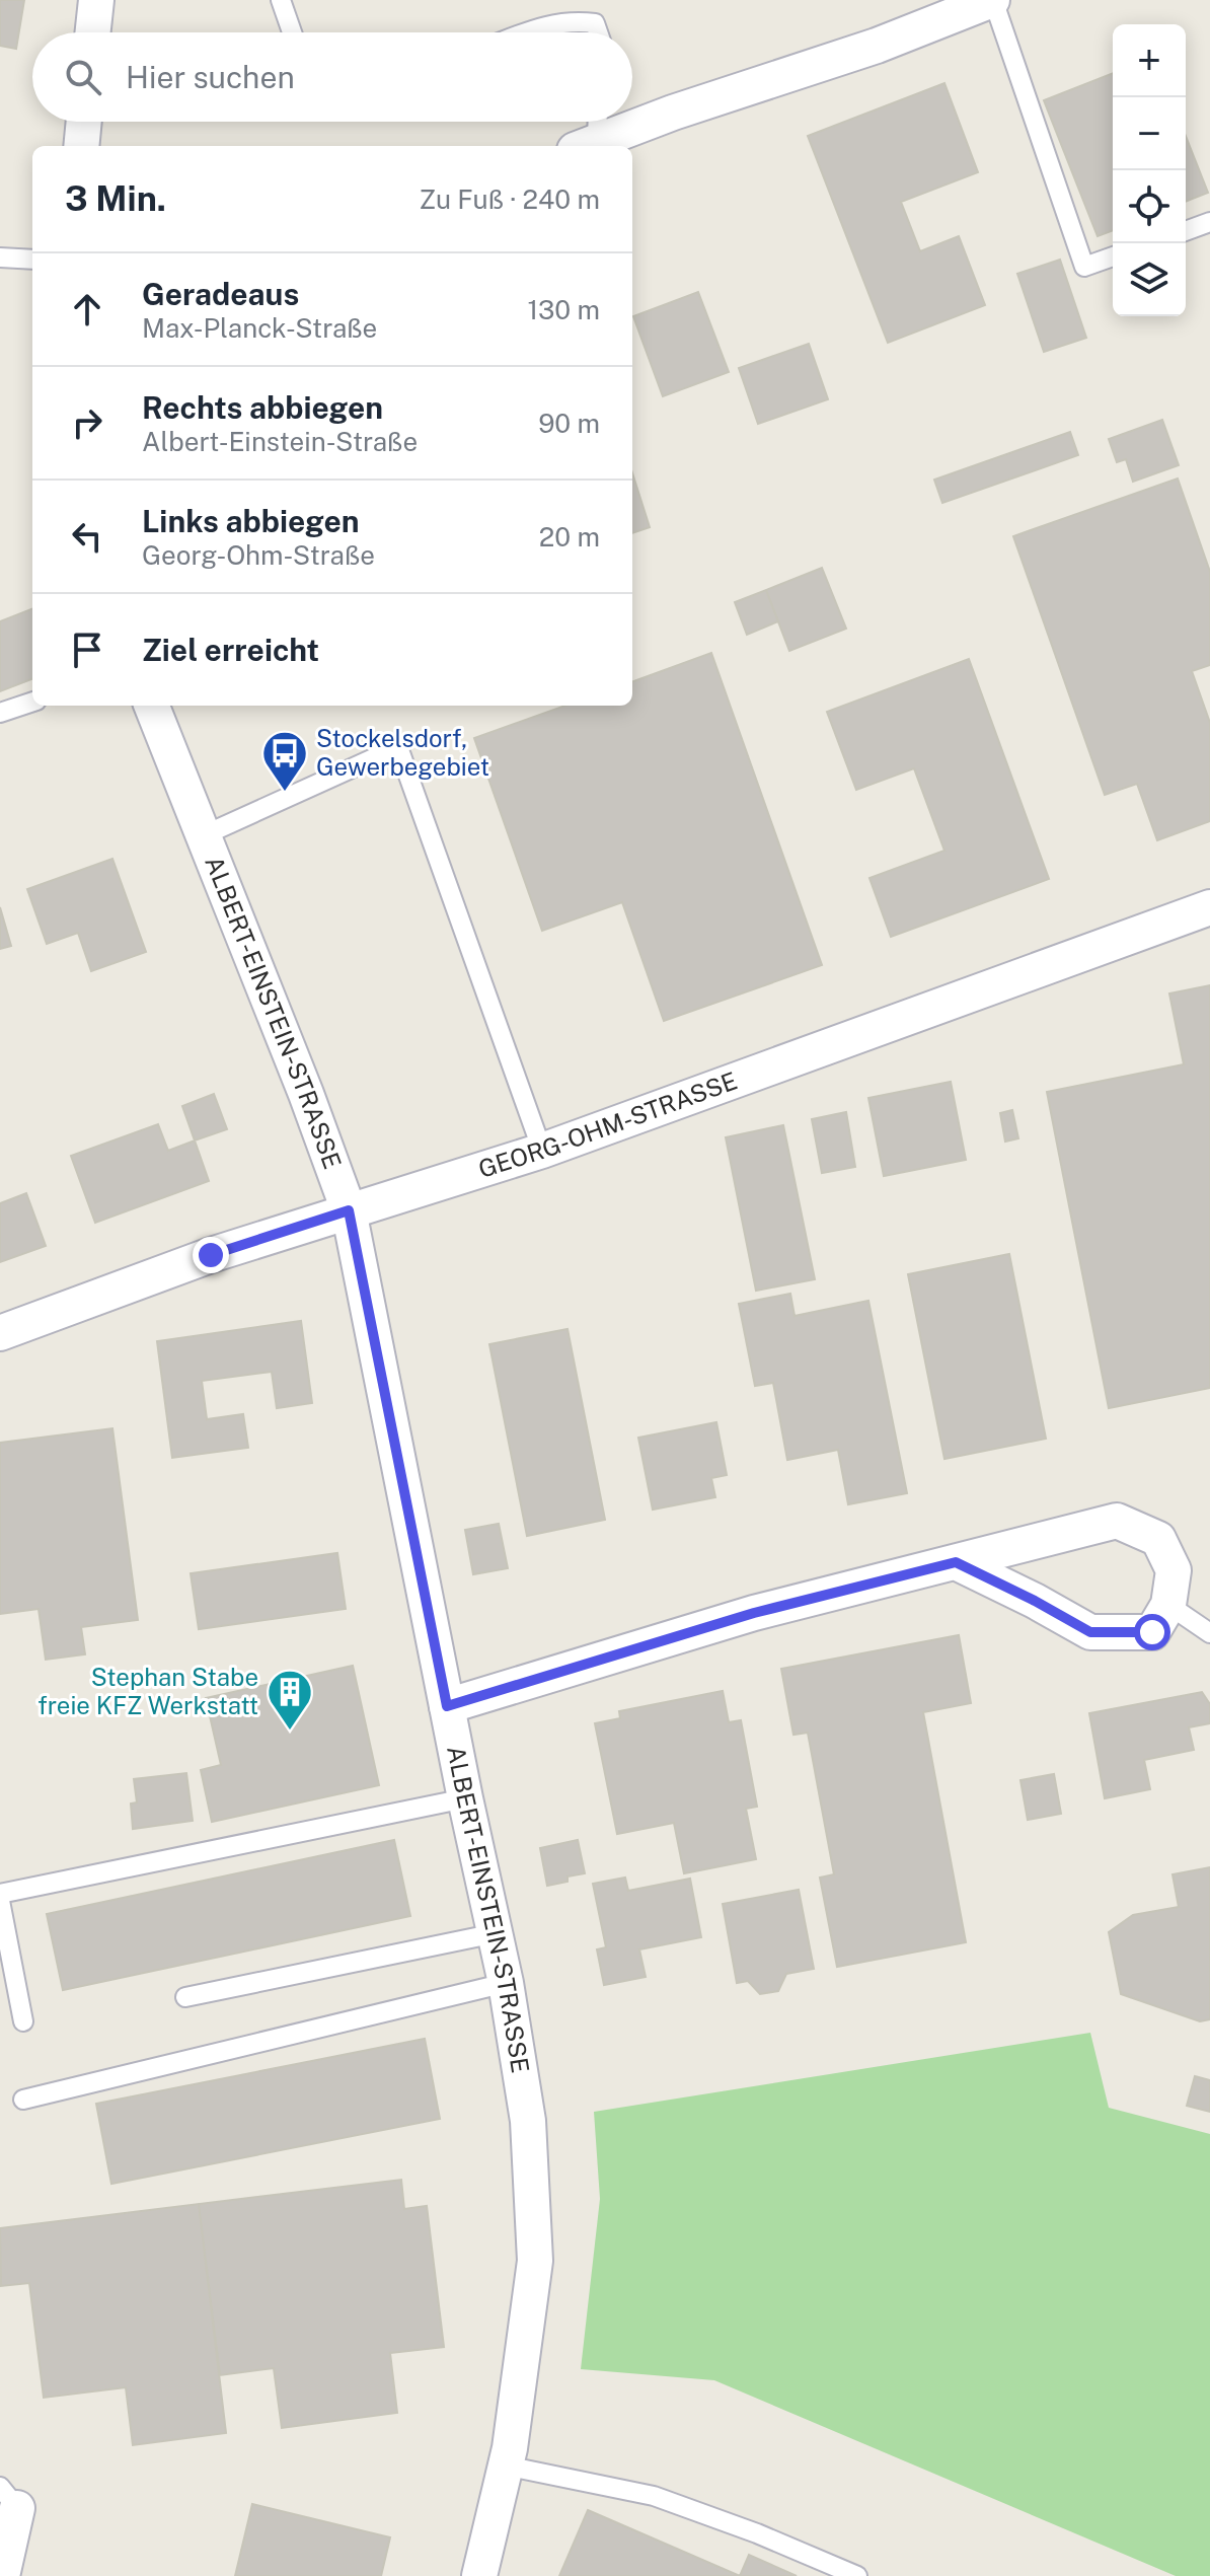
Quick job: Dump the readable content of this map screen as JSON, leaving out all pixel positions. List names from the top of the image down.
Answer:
{
  "streets": {
    "street": ["ALBERT-EINSTEIN-STRASSE", "GEORG-OHM-STRASSE"]
  },
  "crossings": [
    ["ALBERT-EINSTEIN-STRASSE", "GEORG-OHM-STRASSE"]
  ],
  "places": {
    "bus stop": ["Stockelsdorf, Gewerbegebiet"],
    "building": ["Stephan Stabe freie KFZ Werkstatt"]
  },
  "page": {
    "map_buttons": ["+", "−"],
    "search": "Hier suchen",
    "heading": ["3 Min.", "Zu Fuß · 240 m"],
    "list": [
      ["Geradeaus", "Max-Planck-Straße", "130 m"],
      ["Rechts abbiegen", "Albert-Einstein-Straße", "90 m"],
      ["Links abbiegen", "Georg-Ohm-Straße", "20 m"],
      "Ziel erreicht"
    ]
  }
}
